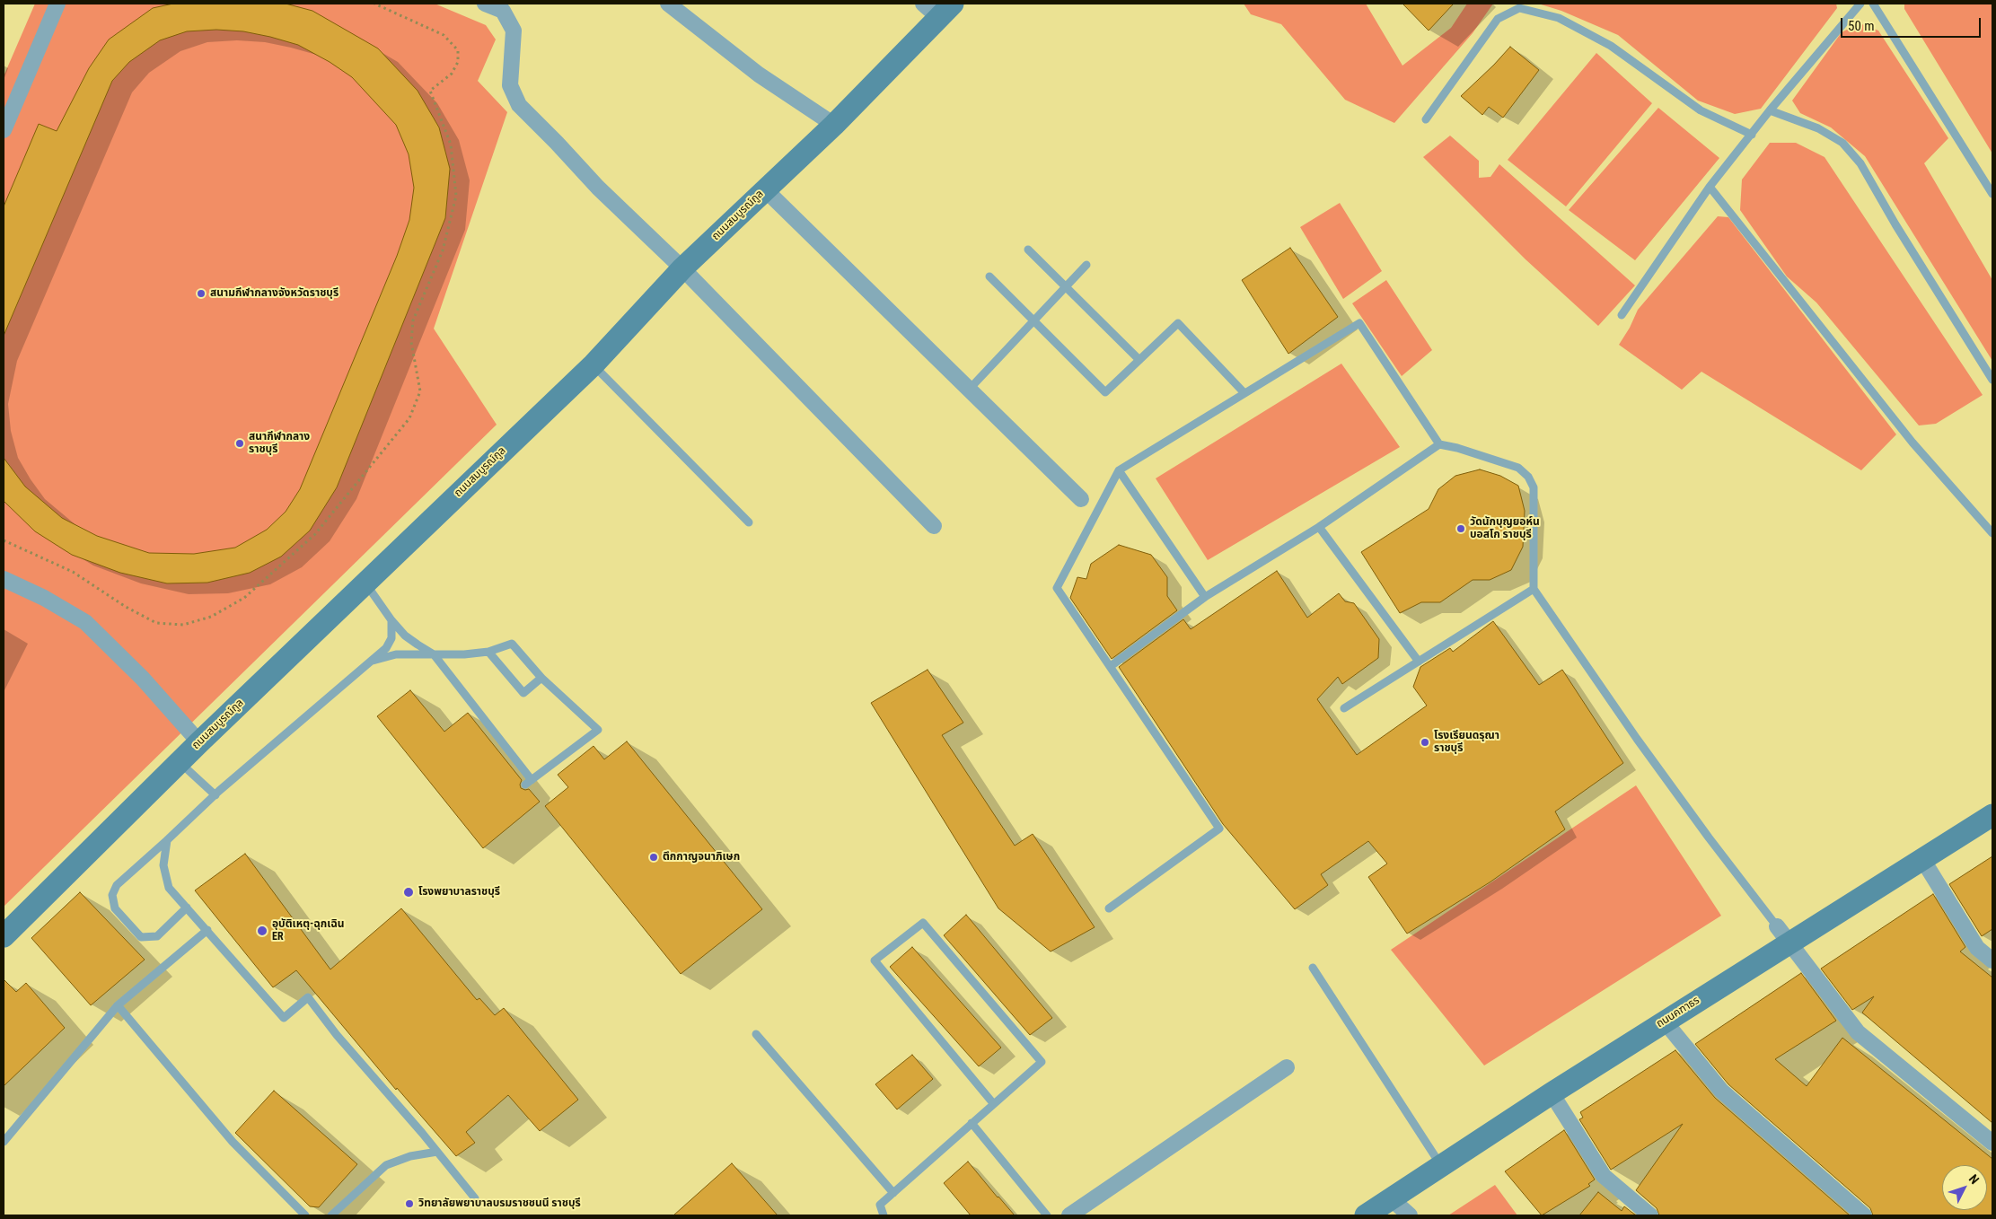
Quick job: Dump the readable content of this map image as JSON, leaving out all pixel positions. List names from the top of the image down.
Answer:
{
  "streets": {
    "street": ["ถนนสมบูรณ์กูล", "ถนนคฑาธร"]
  },
  "places": [
    "สนามกีฬากลางจังหวัดราชบุรี",
    "สนากีฬากลาง ราชบุรี",
    "วัดนักบุญยอห์น บอสโก ราชบุรี",
    "โรงเรียนดรุณา ราชบุรี",
    "ตึกกาญจนาภิเษก",
    "โรงพยาบาลราชบุรี",
    "อุบัติเหตุ-ฉุกเฉิน ER",
    "วิทยาลัยพยาบาลบรมราชชนนี ราชบุรี"
  ],
  "scale_bar": "50 m",
  "north": "top right"
}
